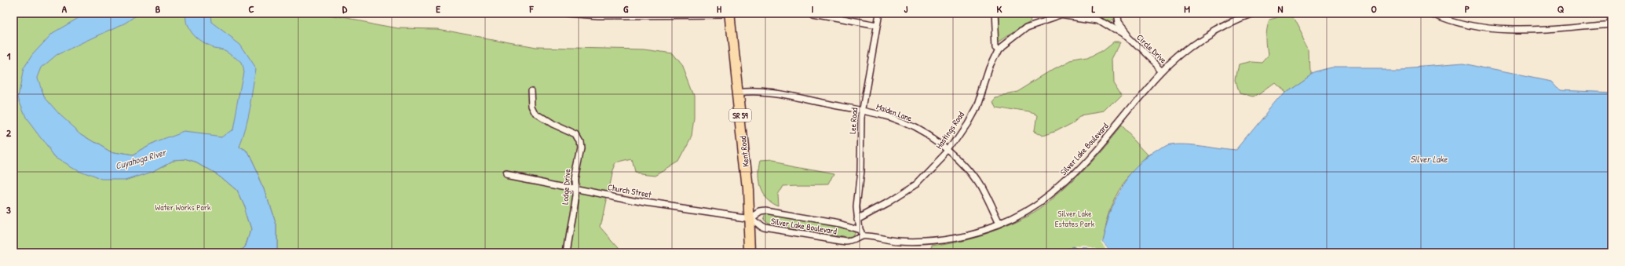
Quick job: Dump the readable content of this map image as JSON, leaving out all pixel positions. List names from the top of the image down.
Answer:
{
  "streets": {
    "main road": ["SR 59", "Kent Road"],
    "street": [
      "Circle Drive",
      "Maiden Lane",
      "Lee Road",
      "Hastings Road",
      "Silver Lake Boulevard",
      "Lodge Drive",
      "Church Street"
    ]
  },
  "crossings": [
    ["Circle Drive", "Hastings Road"],
    ["Circle Drive", "Silver Lake Boulevard"],
    ["Maiden Lane", "Lee Road"],
    ["Maiden Lane", "Hastings Road"],
    ["Maiden Lane", "Silver Lake Boulevard"],
    ["Maiden Lane", "Kent Road"],
    ["Lee Road", "Hastings Road"],
    ["Lee Road", "Silver Lake Boulevard"],
    ["Silver Lake Boulevard", "Kent Road"],
    ["Silver Lake Boulevard", "Church Street"],
    ["Kent Road", "Church Street"],
    ["Lodge Drive", "Church Street"]
  ],
  "water": ["Cuyahoga River", "Silver Lake"],
  "parks": ["Water Works Park", "Silver Lake Estates Park"],
  "grid": {
    "columns": [
      "A",
      "B",
      "C",
      "D",
      "E",
      "F",
      "G",
      "H",
      "I",
      "J",
      "K",
      "L",
      "M",
      "N",
      "O",
      "P",
      "Q"
    ],
    "rows": ["1", "2", "3"]
  }
}
